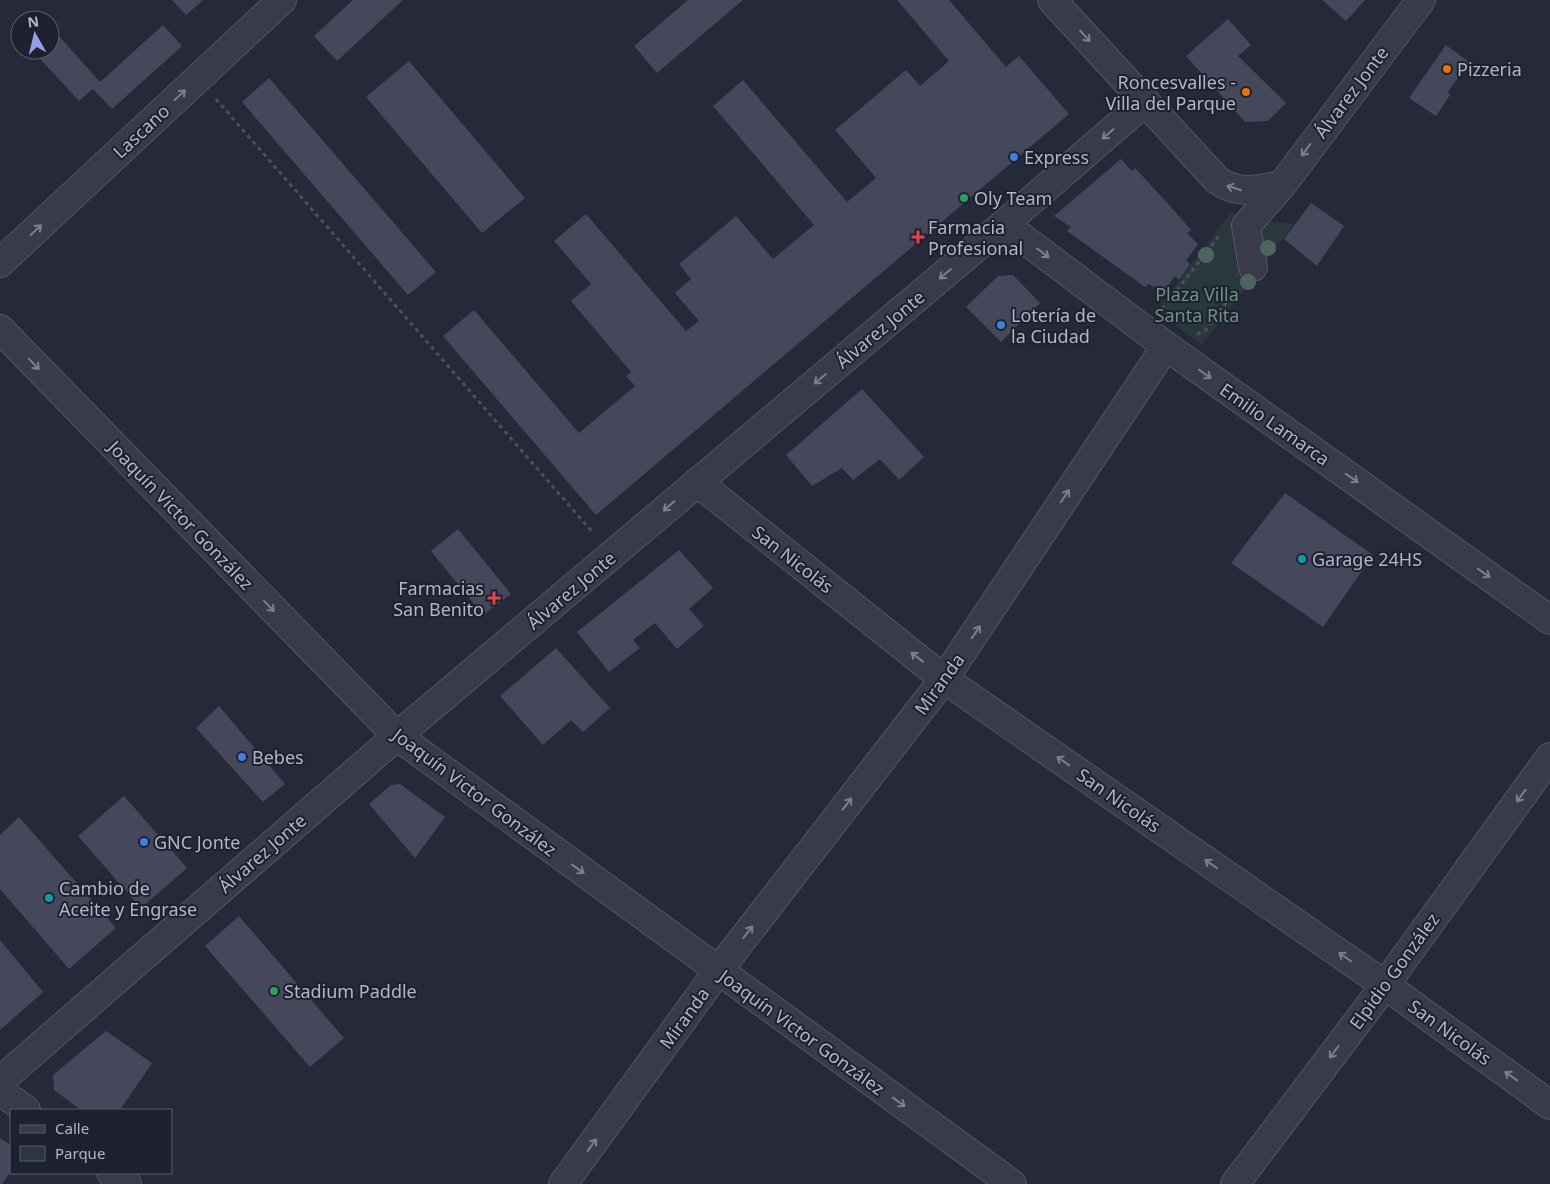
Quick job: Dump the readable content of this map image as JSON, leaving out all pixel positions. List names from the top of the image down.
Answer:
{
  "streets": {
    "street": [
      "Álvarez Jonte",
      "Lascano",
      "Emilio Lamarca",
      "Joaquín Victor González",
      "San Nicolás",
      "Miranda",
      "Elpidio González"
    ]
  },
  "crossings": [
    ["Álvarez Jonte", "Emilio Lamarca"],
    ["Álvarez Jonte", "Joaquín Victor González"],
    ["Álvarez Jonte", "San Nicolás"],
    ["Emilio Lamarca", "Miranda"],
    ["Joaquín Victor González", "Miranda"],
    ["San Nicolás", "Miranda"],
    ["San Nicolás", "Elpidio González"]
  ],
  "one_way": [
    "Álvarez Jonte",
    "Lascano",
    "Emilio Lamarca",
    "Joaquín Victor González",
    "San Nicolás",
    "Miranda",
    "Elpidio González"
  ],
  "parks": ["Plaza Villa Santa Rita"],
  "places": {
    "other": [
      "Pizzeria",
      "Roncesvalles - Villa del Parque",
      "Express",
      "Oly Team",
      "Lotería de la Ciudad",
      "Garage 24HS",
      "Bebes",
      "GNC Jonte",
      "Cambio de Aceite y Engrase",
      "Stadium Paddle"
    ],
    "health": ["Farmacia Profesional", "Farmacias San Benito"]
  },
  "legend": ["Calle", "Parque"],
  "north": "top"
}
